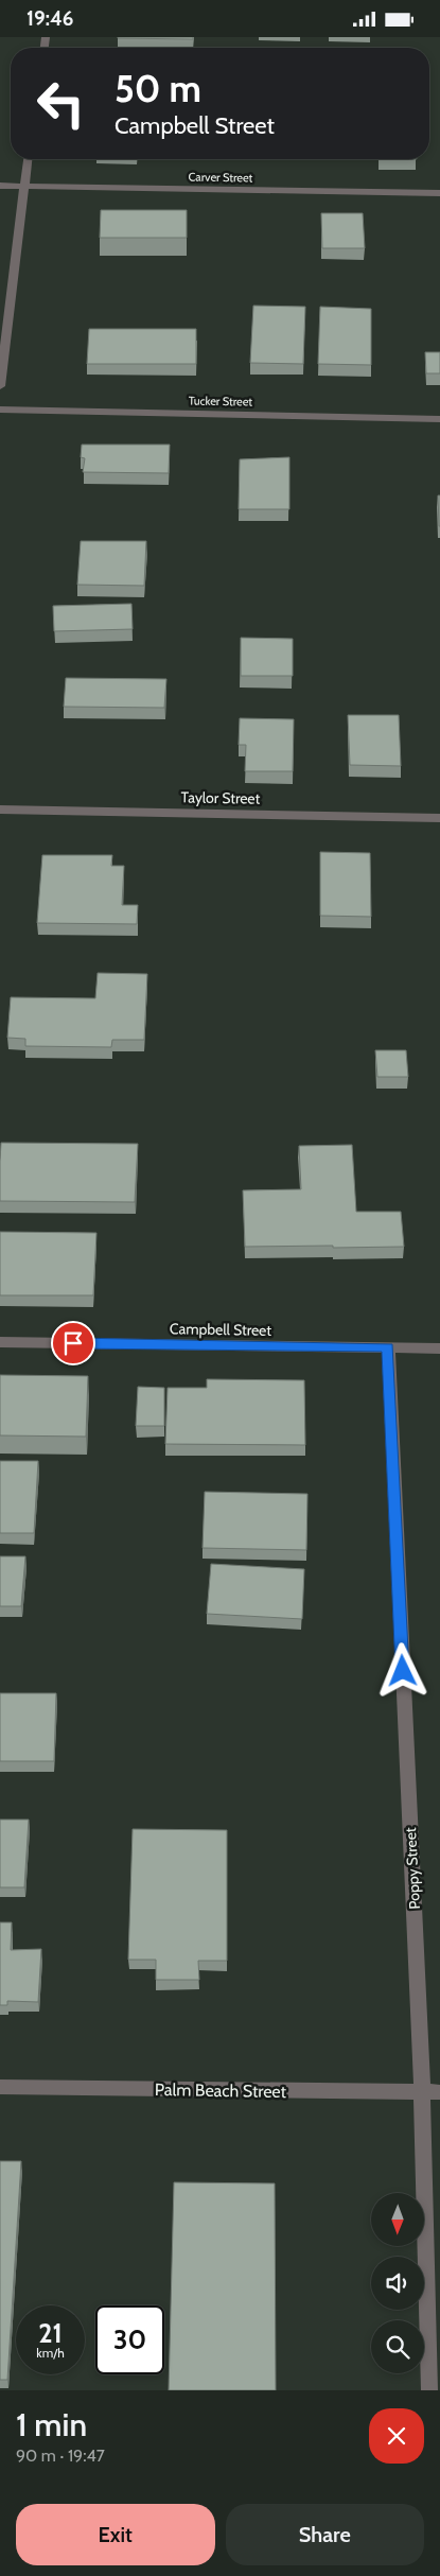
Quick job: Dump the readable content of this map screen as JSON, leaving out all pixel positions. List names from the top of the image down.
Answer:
{
  "streets": {
    "street": [
      "Carver Street",
      "Tucker Street",
      "Taylor Street",
      "Campbell Street",
      "Poppy Street",
      "Palm Beach Street"
    ]
  },
  "crossings": [
    ["Campbell Street", "Poppy Street"],
    ["Poppy Street", "Palm Beach Street"]
  ],
  "north": "bottom",
  "page": {
    "status": "19:46",
    "turn": ["50 m", "Campbell Street"],
    "speed": "21 km/h",
    "limit": "30",
    "heading": ["1 min", "90 m · 19:47"],
    "buttons": ["Exit", "Share"]
  }
}
